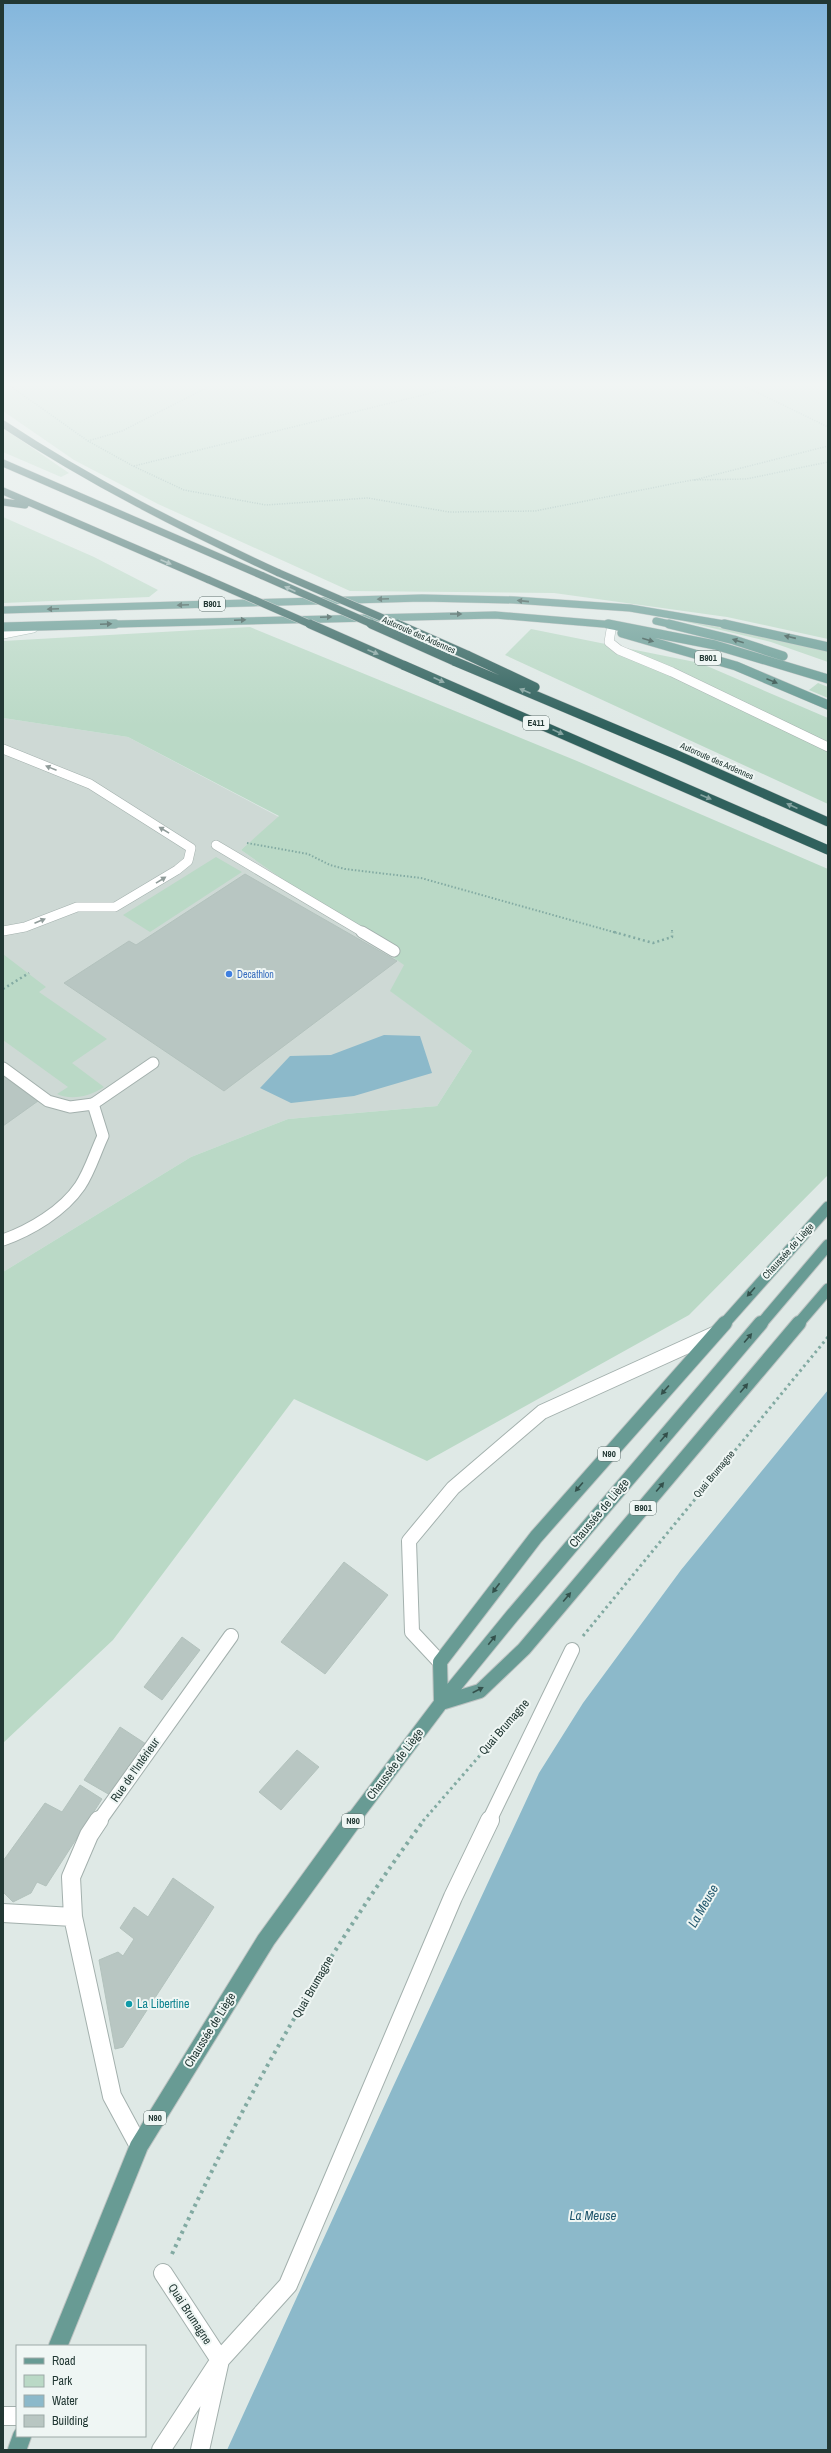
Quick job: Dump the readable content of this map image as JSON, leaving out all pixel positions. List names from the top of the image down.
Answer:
{
  "streets": {
    "highway": ["Autoroute des Ardennes", "E411"],
    "main road": ["B901", "Chaussée de Liège", "N90"],
    "street": ["Quai Brumagne", "Rue de l'Intérieur"]
  },
  "crossings": [
    ["B901", "Chaussée de Liège"],
    ["Chaussée de Liège", "Rue de l'Intérieur"]
  ],
  "water": ["La Meuse"],
  "places": ["Decathlon", "La Libertine"],
  "legend": [
    "Road",
    "Park",
    "Water",
    "Building"
  ]
}
